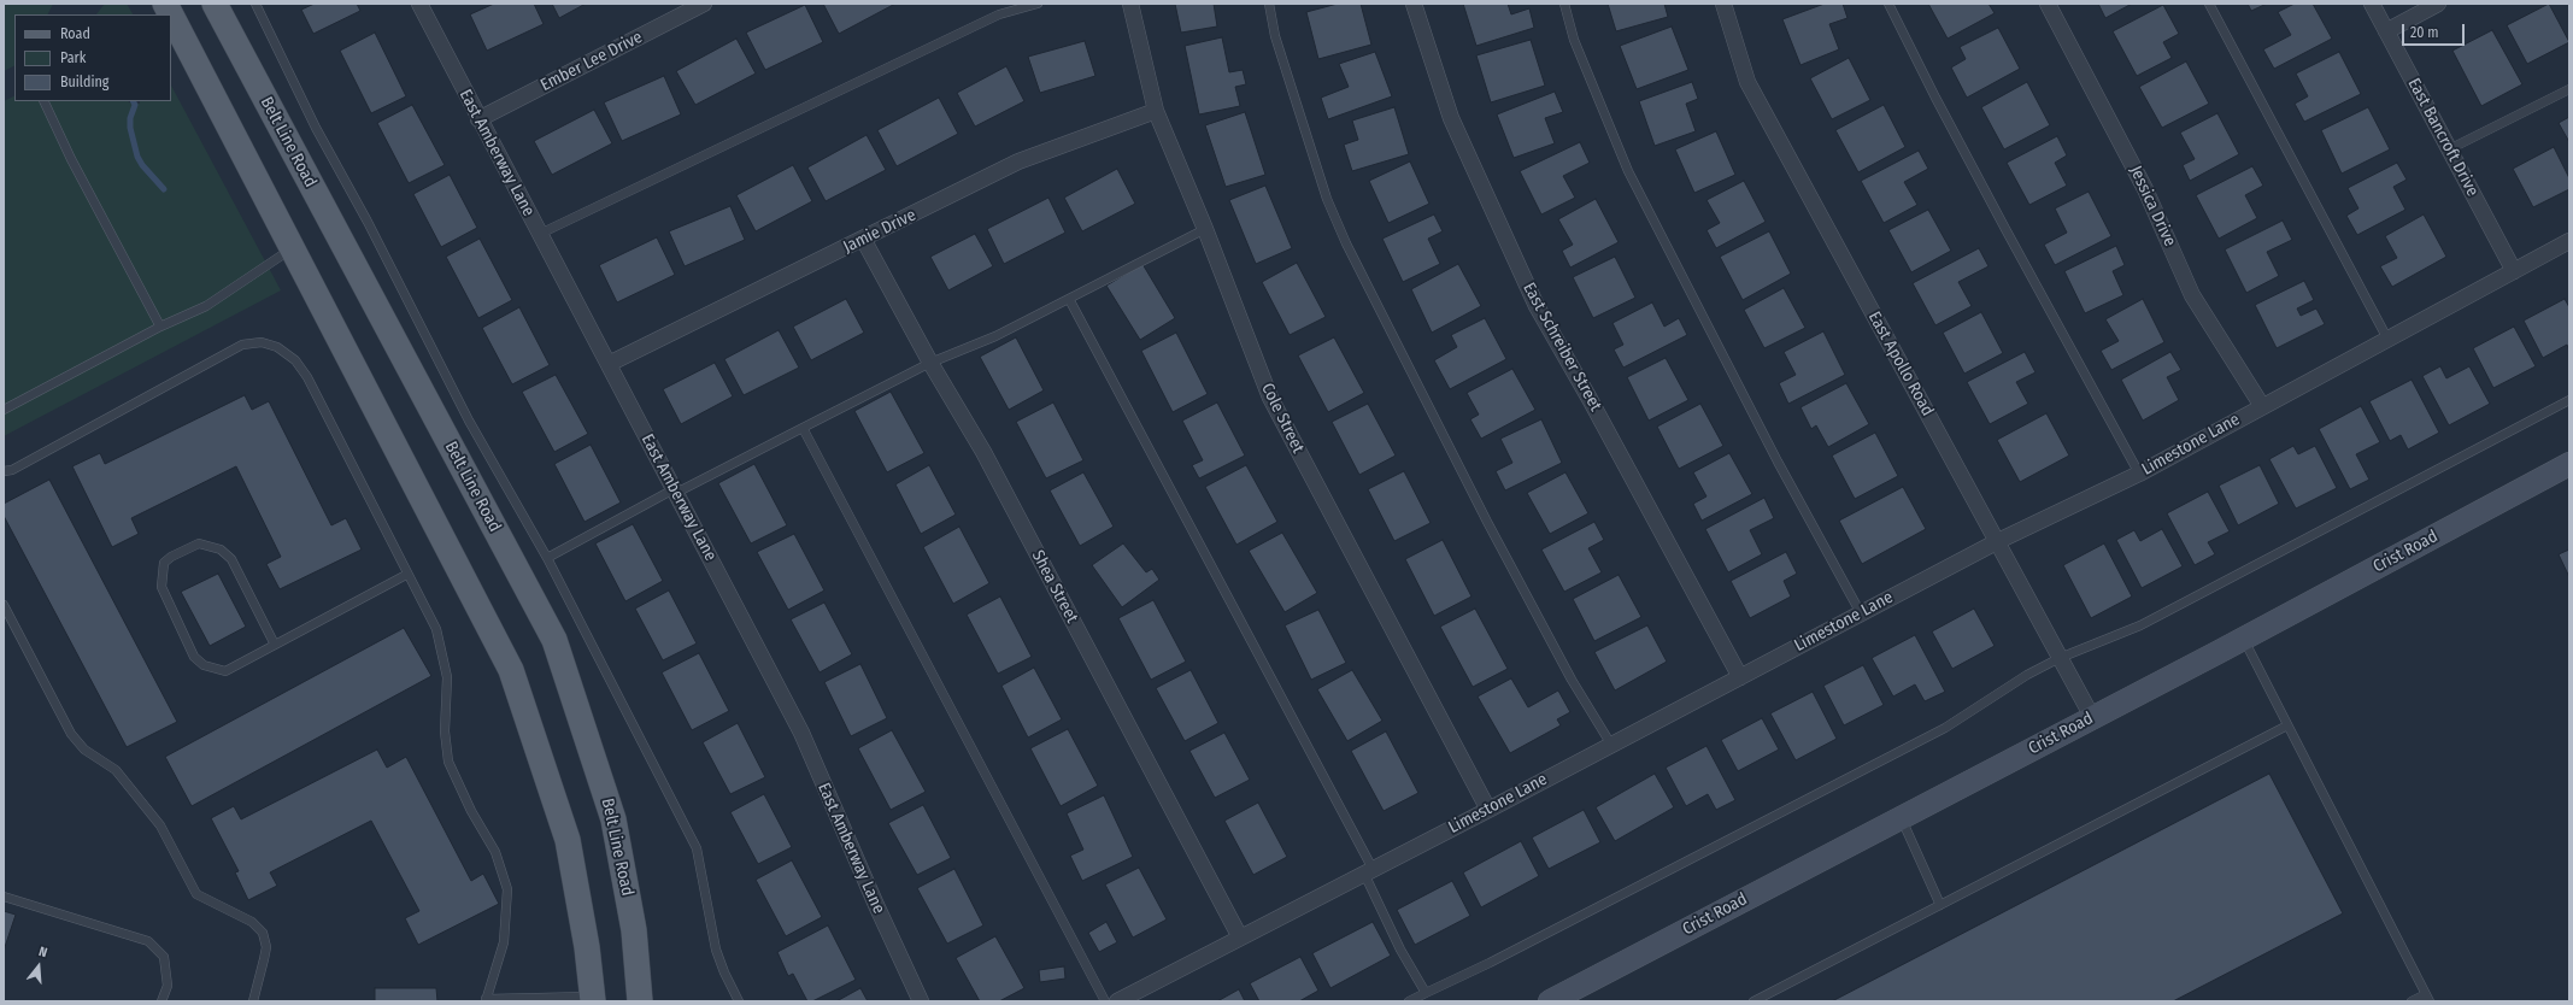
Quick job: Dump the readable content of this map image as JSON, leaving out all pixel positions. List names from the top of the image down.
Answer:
{
  "streets": {
    "main road": ["Belt Line Road"],
    "street": [
      "Ember Lee Drive",
      "East Bancroft Drive",
      "East Amberway Lane",
      "Jessica Drive",
      "Jamie Drive",
      "East Schreiber Street",
      "East Apollo Road",
      "Cole Street",
      "Limestone Lane",
      "Crist Road",
      "Shea Street"
    ]
  },
  "crossings": [
    ["Ember Lee Drive", "East Amberway Lane"],
    ["East Bancroft Drive", "Limestone Lane"],
    ["East Amberway Lane", "Jamie Drive"],
    ["Jessica Drive", "Limestone Lane"],
    ["Jamie Drive", "Cole Street"],
    ["Jamie Drive", "Shea Street"],
    ["East Schreiber Street", "Limestone Lane"],
    ["East Apollo Road", "Limestone Lane"],
    ["East Apollo Road", "Crist Road"],
    ["Cole Street", "Limestone Lane"],
    ["Limestone Lane", "Shea Street"]
  ],
  "legend": ["Road", "Park", "Building"],
  "scale_bar": "20 m",
  "north": "top"
}
